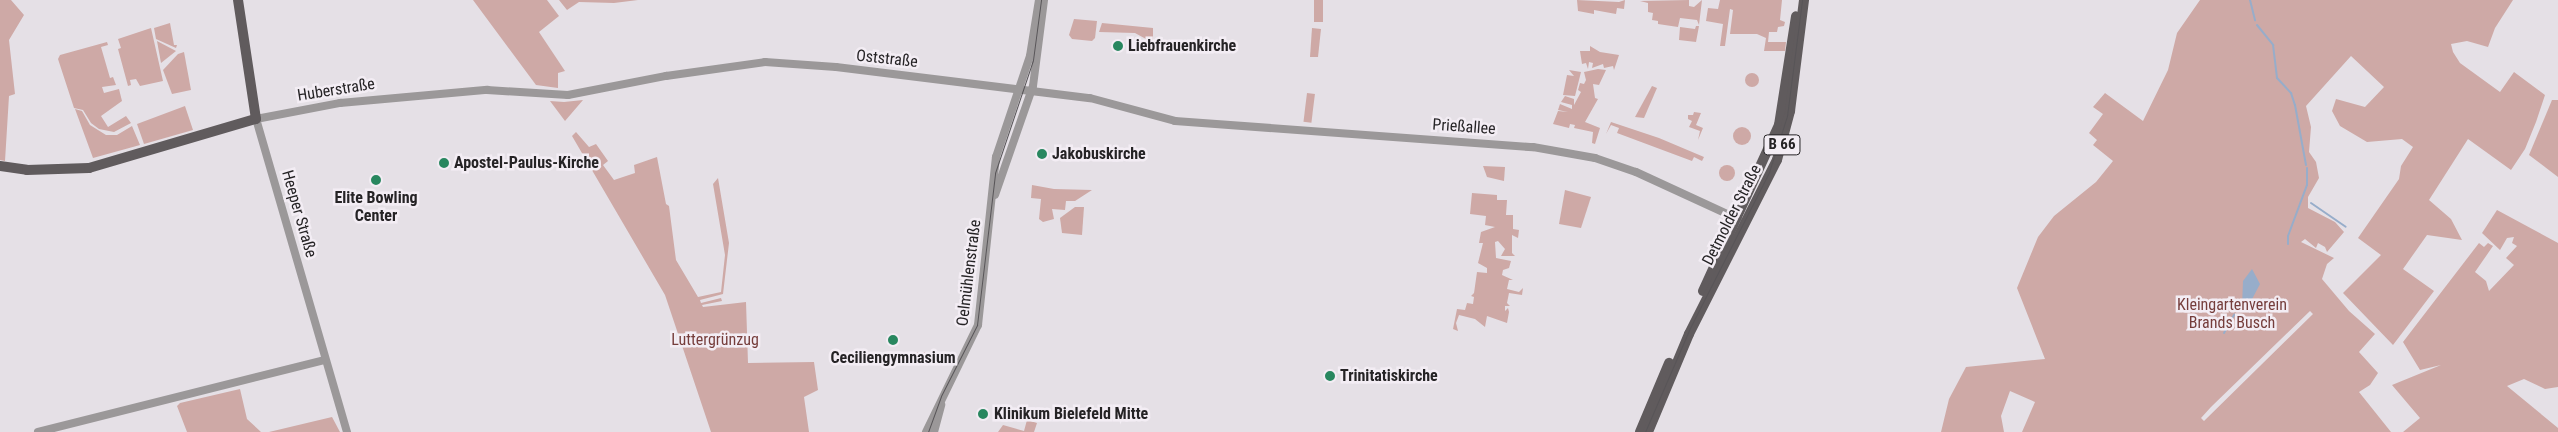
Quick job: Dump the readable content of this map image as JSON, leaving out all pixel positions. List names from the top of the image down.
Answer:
{
  "streets": {
    "main road": [
      "Huberstraße",
      "B 66",
      "Heeper Straße",
      "Detmolder Straße"
    ],
    "street": ["Oststraße", "Prießallee", "Oelmühlenstraße"]
  },
  "crossings": [
    ["Oststraße", "Huberstraße"],
    ["Oststraße", "Prießallee"],
    ["Oststraße", "Oelmühlenstraße"],
    ["Huberstraße", "Heeper Straße"],
    ["Prießallee", "Detmolder Straße"]
  ],
  "parks": ["Kleingartenverein Brands Busch", "Luttergrünzug"],
  "places": [
    "Liebfrauenkirche",
    "Jakobuskirche",
    "Apostel-Paulus-Kirche",
    "Elite Bowling Center",
    "Ceciliengymnasium",
    "Trinitatiskirche",
    "Klinikum Bielefeld Mitte"
  ]
}
